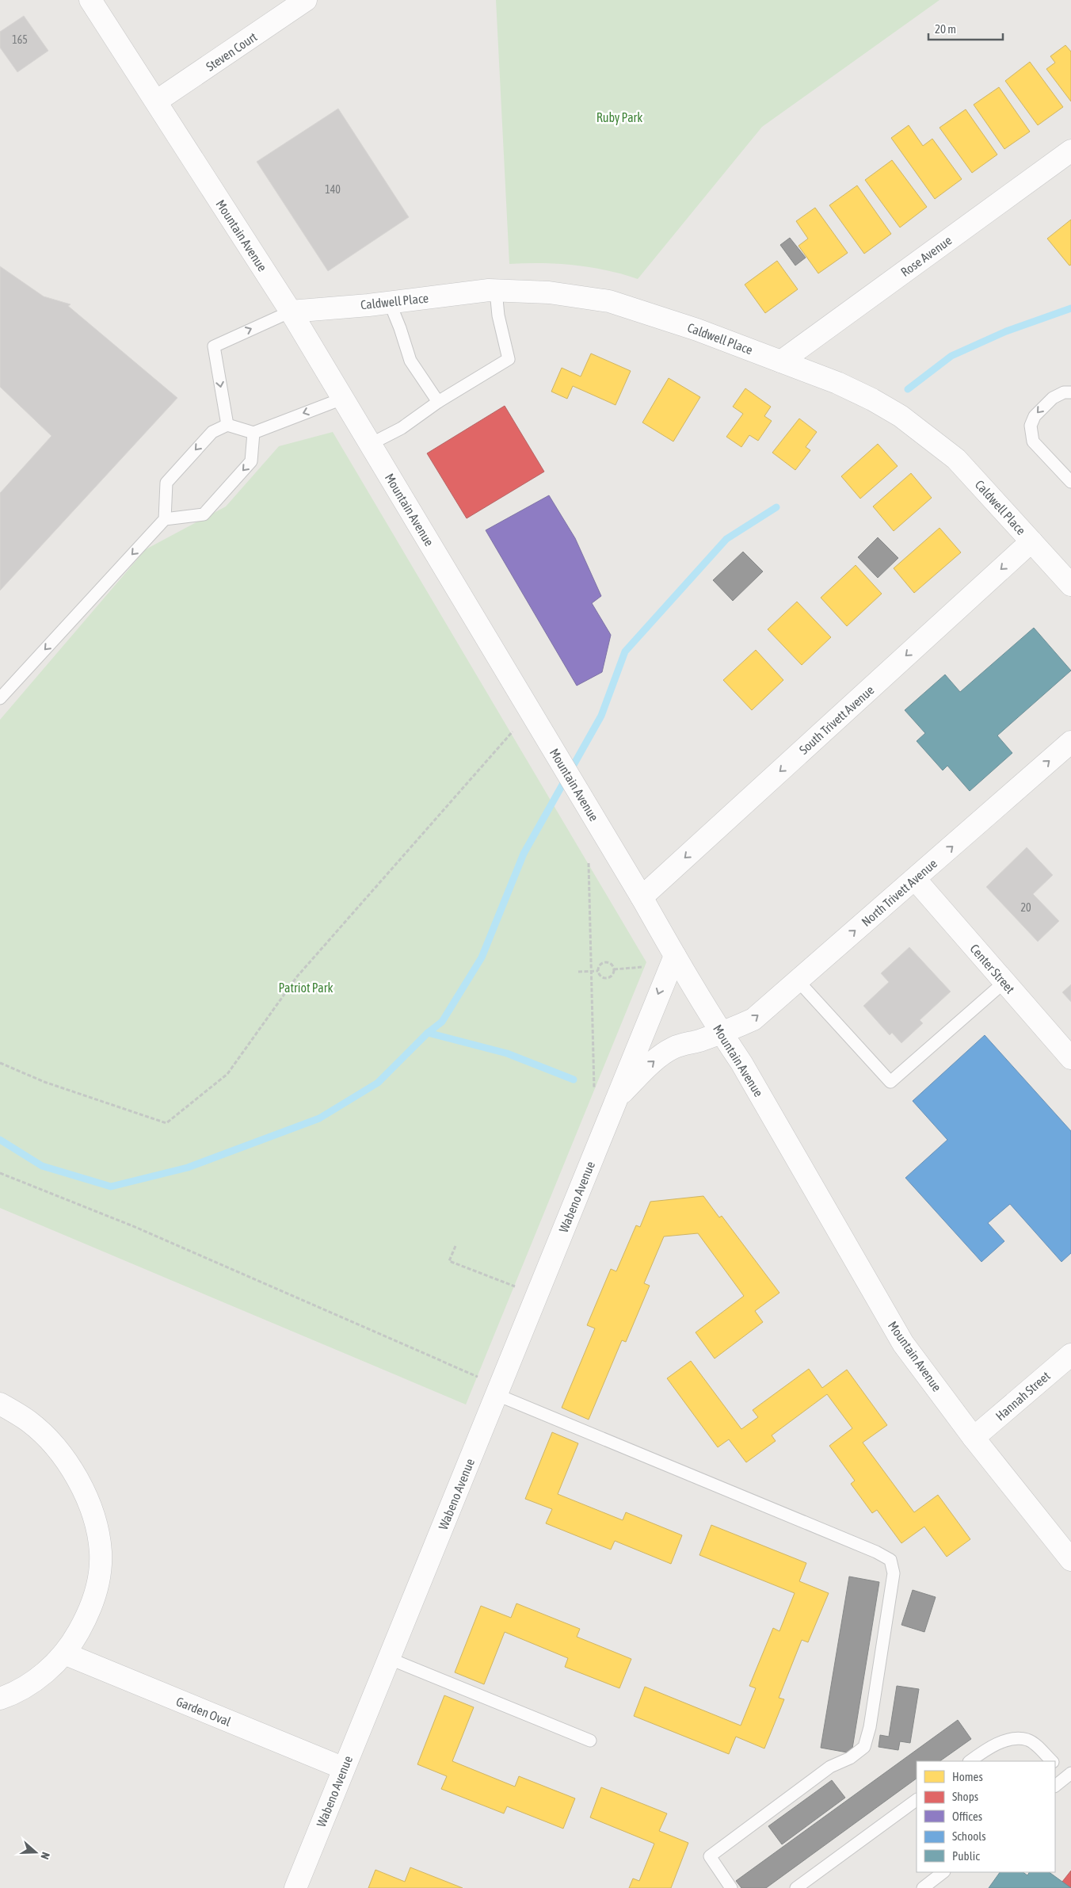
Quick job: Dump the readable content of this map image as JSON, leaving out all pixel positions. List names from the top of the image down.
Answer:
{
  "streets": {
    "street": [
      "Steven Court",
      "Mountain Avenue",
      "Rose Avenue",
      "Caldwell Place",
      "South Trivett Avenue",
      "North Trivett Avenue",
      "Center Street",
      "Wabeno Avenue",
      "Hannah Street",
      "Garden Oval"
    ]
  },
  "crossings": [
    ["Steven Court", "Mountain Avenue"],
    ["Mountain Avenue", "Caldwell Place"],
    ["Mountain Avenue", "South Trivett Avenue"],
    ["Mountain Avenue", "North Trivett Avenue"],
    ["Mountain Avenue", "Wabeno Avenue"],
    ["Mountain Avenue", "Hannah Street"],
    ["Rose Avenue", "Caldwell Place"],
    ["Caldwell Place", "South Trivett Avenue"],
    ["North Trivett Avenue", "Center Street"],
    ["North Trivett Avenue", "Wabeno Avenue"],
    ["Wabeno Avenue", "Garden Oval"]
  ],
  "one_way": ["South Trivett Avenue", "North Trivett Avenue"],
  "parks": ["Ruby Park", "Patriot Park"],
  "house_numbers": ["165", "140", "20"],
  "legend": [
    "Homes",
    "Shops",
    "Offices",
    "Schools",
    "Public"
  ],
  "scale_bar": "20 m",
  "north": "right"
}
